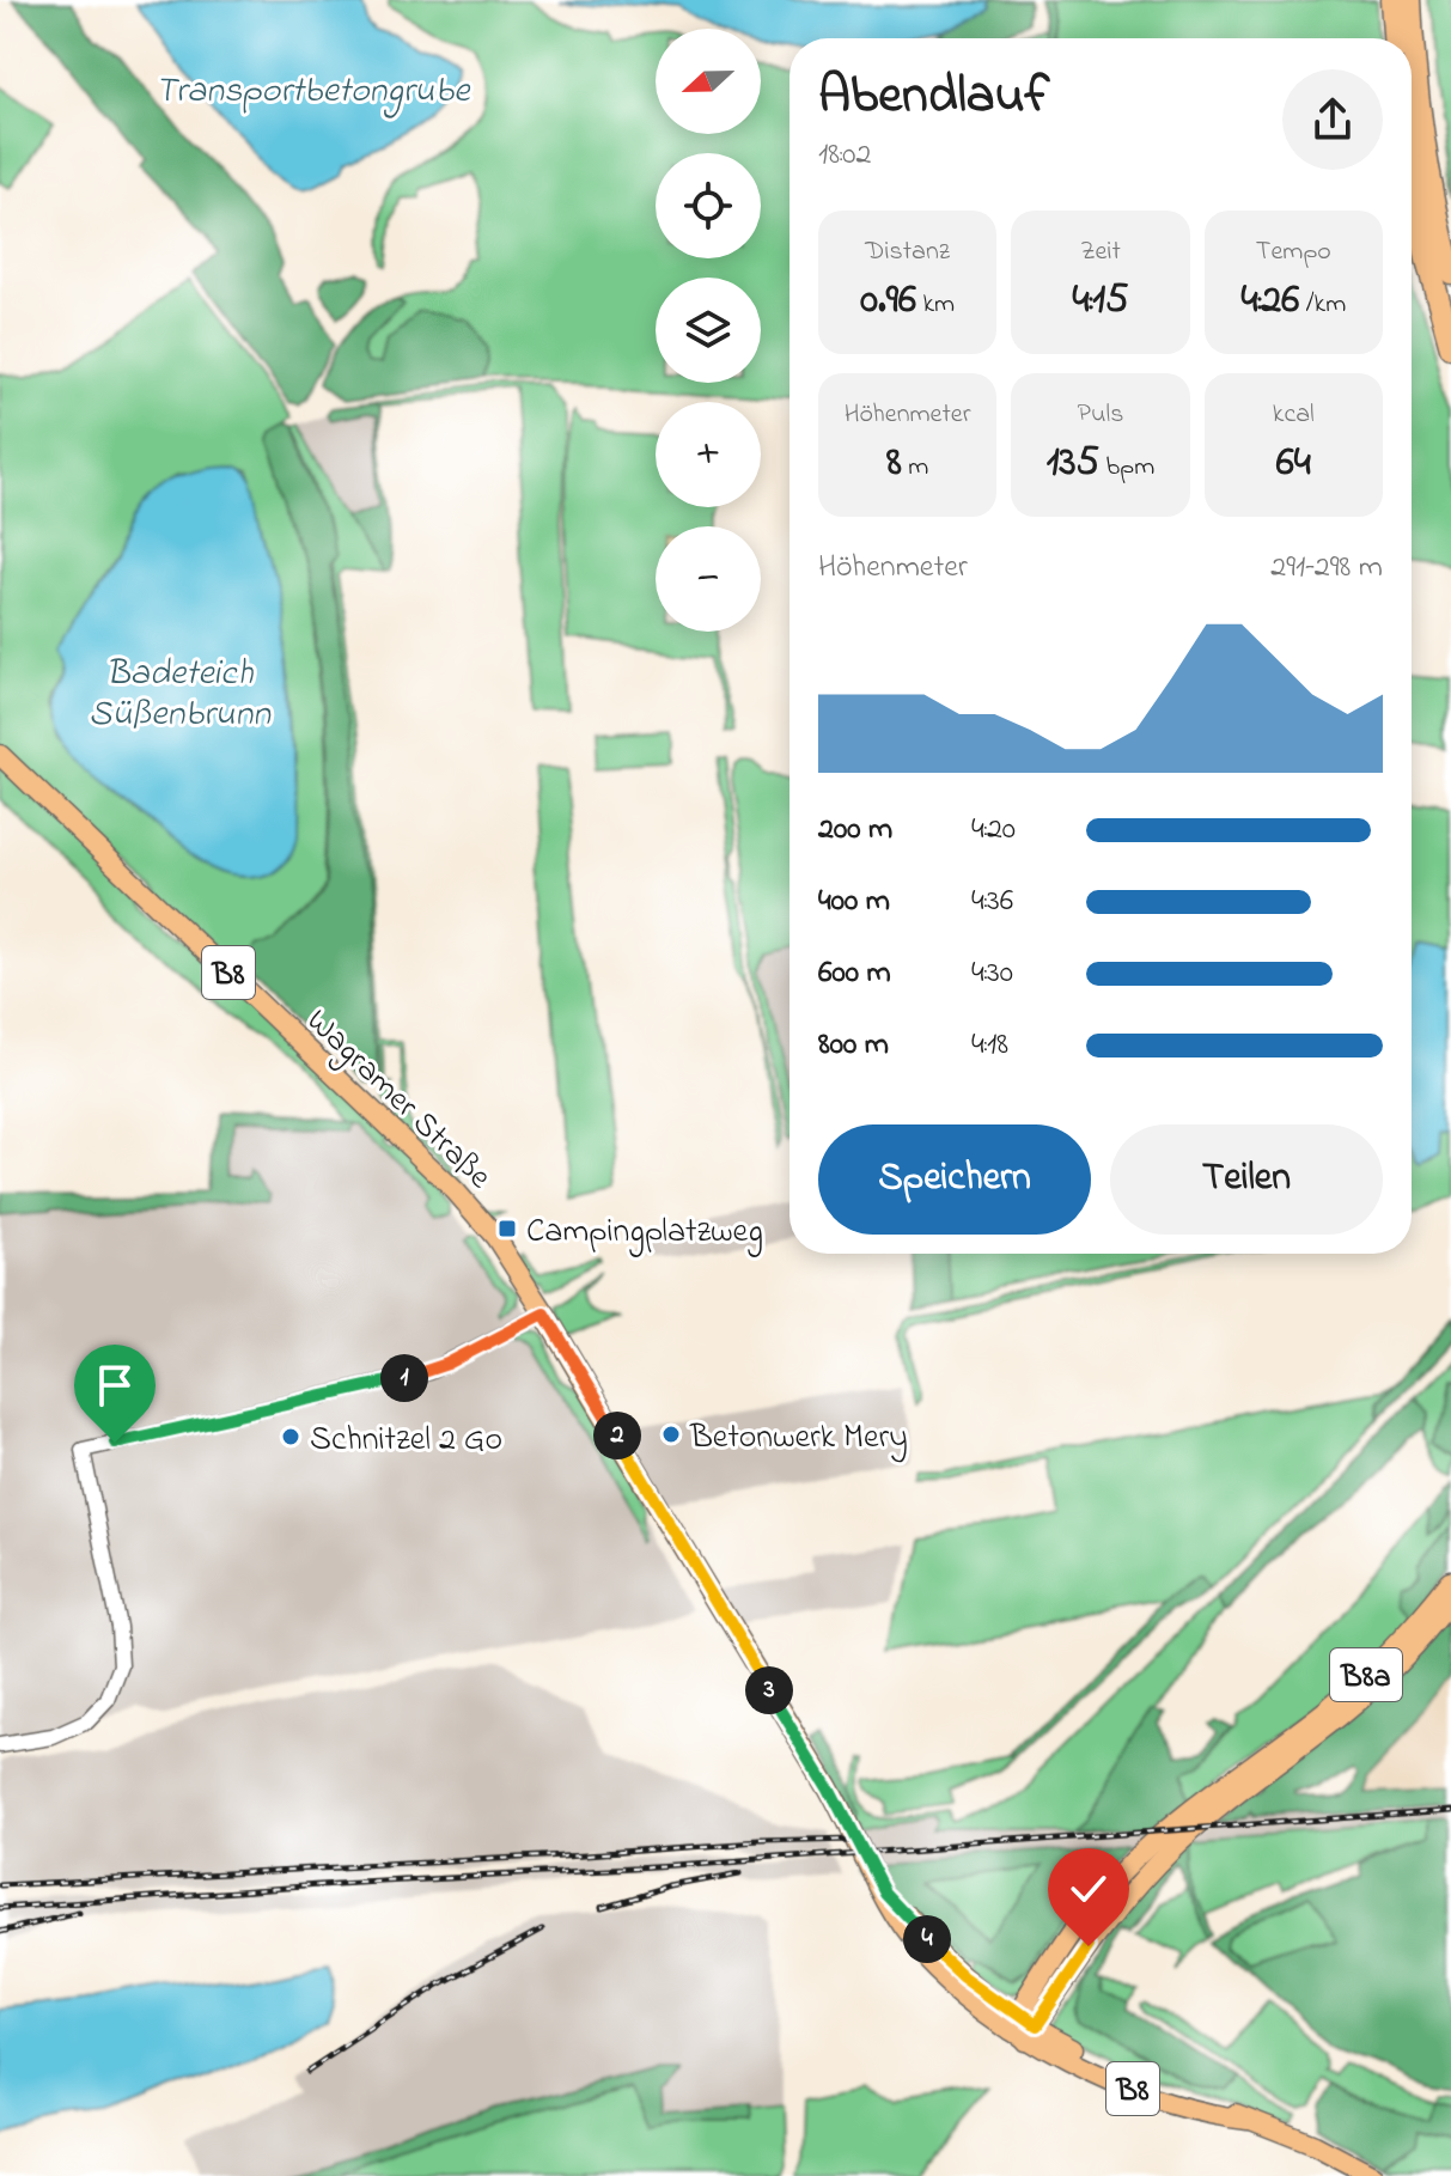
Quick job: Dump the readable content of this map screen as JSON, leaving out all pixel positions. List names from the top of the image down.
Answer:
{
  "streets": {
    "main road": ["B8", "Wagramer Straße", "B8a"]
  },
  "crossings": [
    ["Wagramer Straße", "B8a"]
  ],
  "water": ["Transportbetongrube", "Badeteich Süßenbrunn"],
  "places": {
    "transit": ["Campingplatzweg"],
    "other": ["Betonwerk Mery", "Schnitzel 2 Go"]
  },
  "north": "left",
  "page": {
    "map_buttons": ["+", "−"],
    "heading": ["Abendlauf", "18:02"],
    "stats": [
      ["Distanz", "0.96 km"],
      ["Zeit", "4:15"],
      ["Tempo", "4:26 /km"],
      ["Höhenmeter", "8 m"],
      ["Puls", "135 bpm"],
      ["kcal", "64"]
    ],
    "chart": ["Höhenmeter", "291–298 m"],
    "list": [
      {
        "name": "200 m",
        "note": "4:20"
      },
      {
        "name": "400 m",
        "note": "4:36"
      },
      {
        "name": "600 m",
        "note": "4:30"
      },
      {
        "name": "800 m",
        "note": "4:18"
      }
    ],
    "buttons": ["Speichern", "Teilen"],
    "pins": [
      "1",
      "2",
      "3",
      "4"
    ]
  }
}
